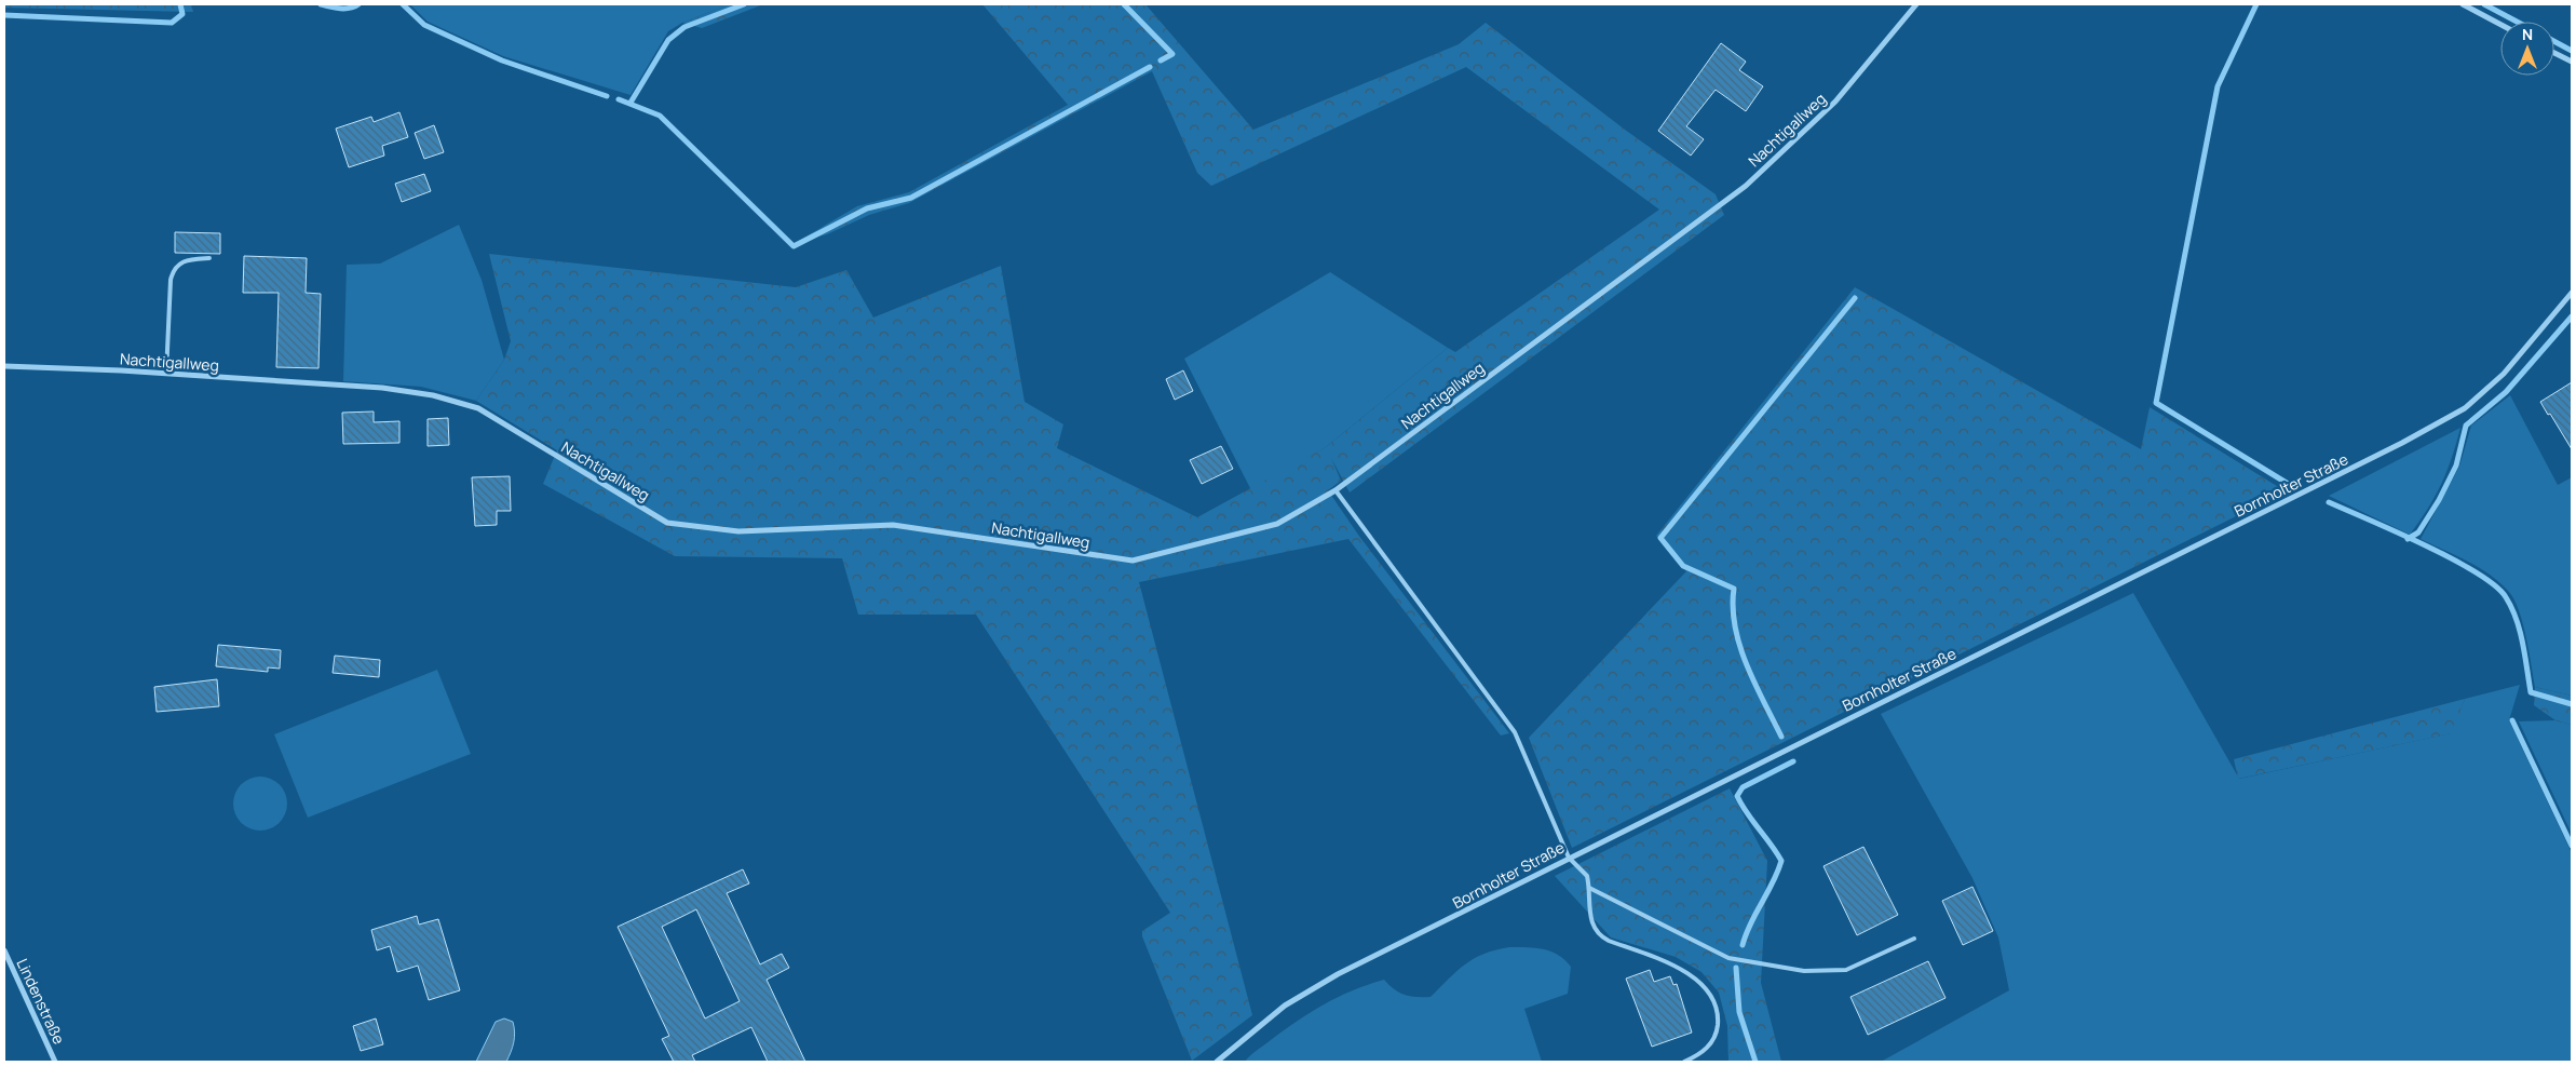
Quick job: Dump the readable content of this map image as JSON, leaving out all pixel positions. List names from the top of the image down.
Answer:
{
  "streets": {
    "street": ["Nachtigallweg", "Bornholter Straße", "Lindenstraße"]
  },
  "north": "top"
}
